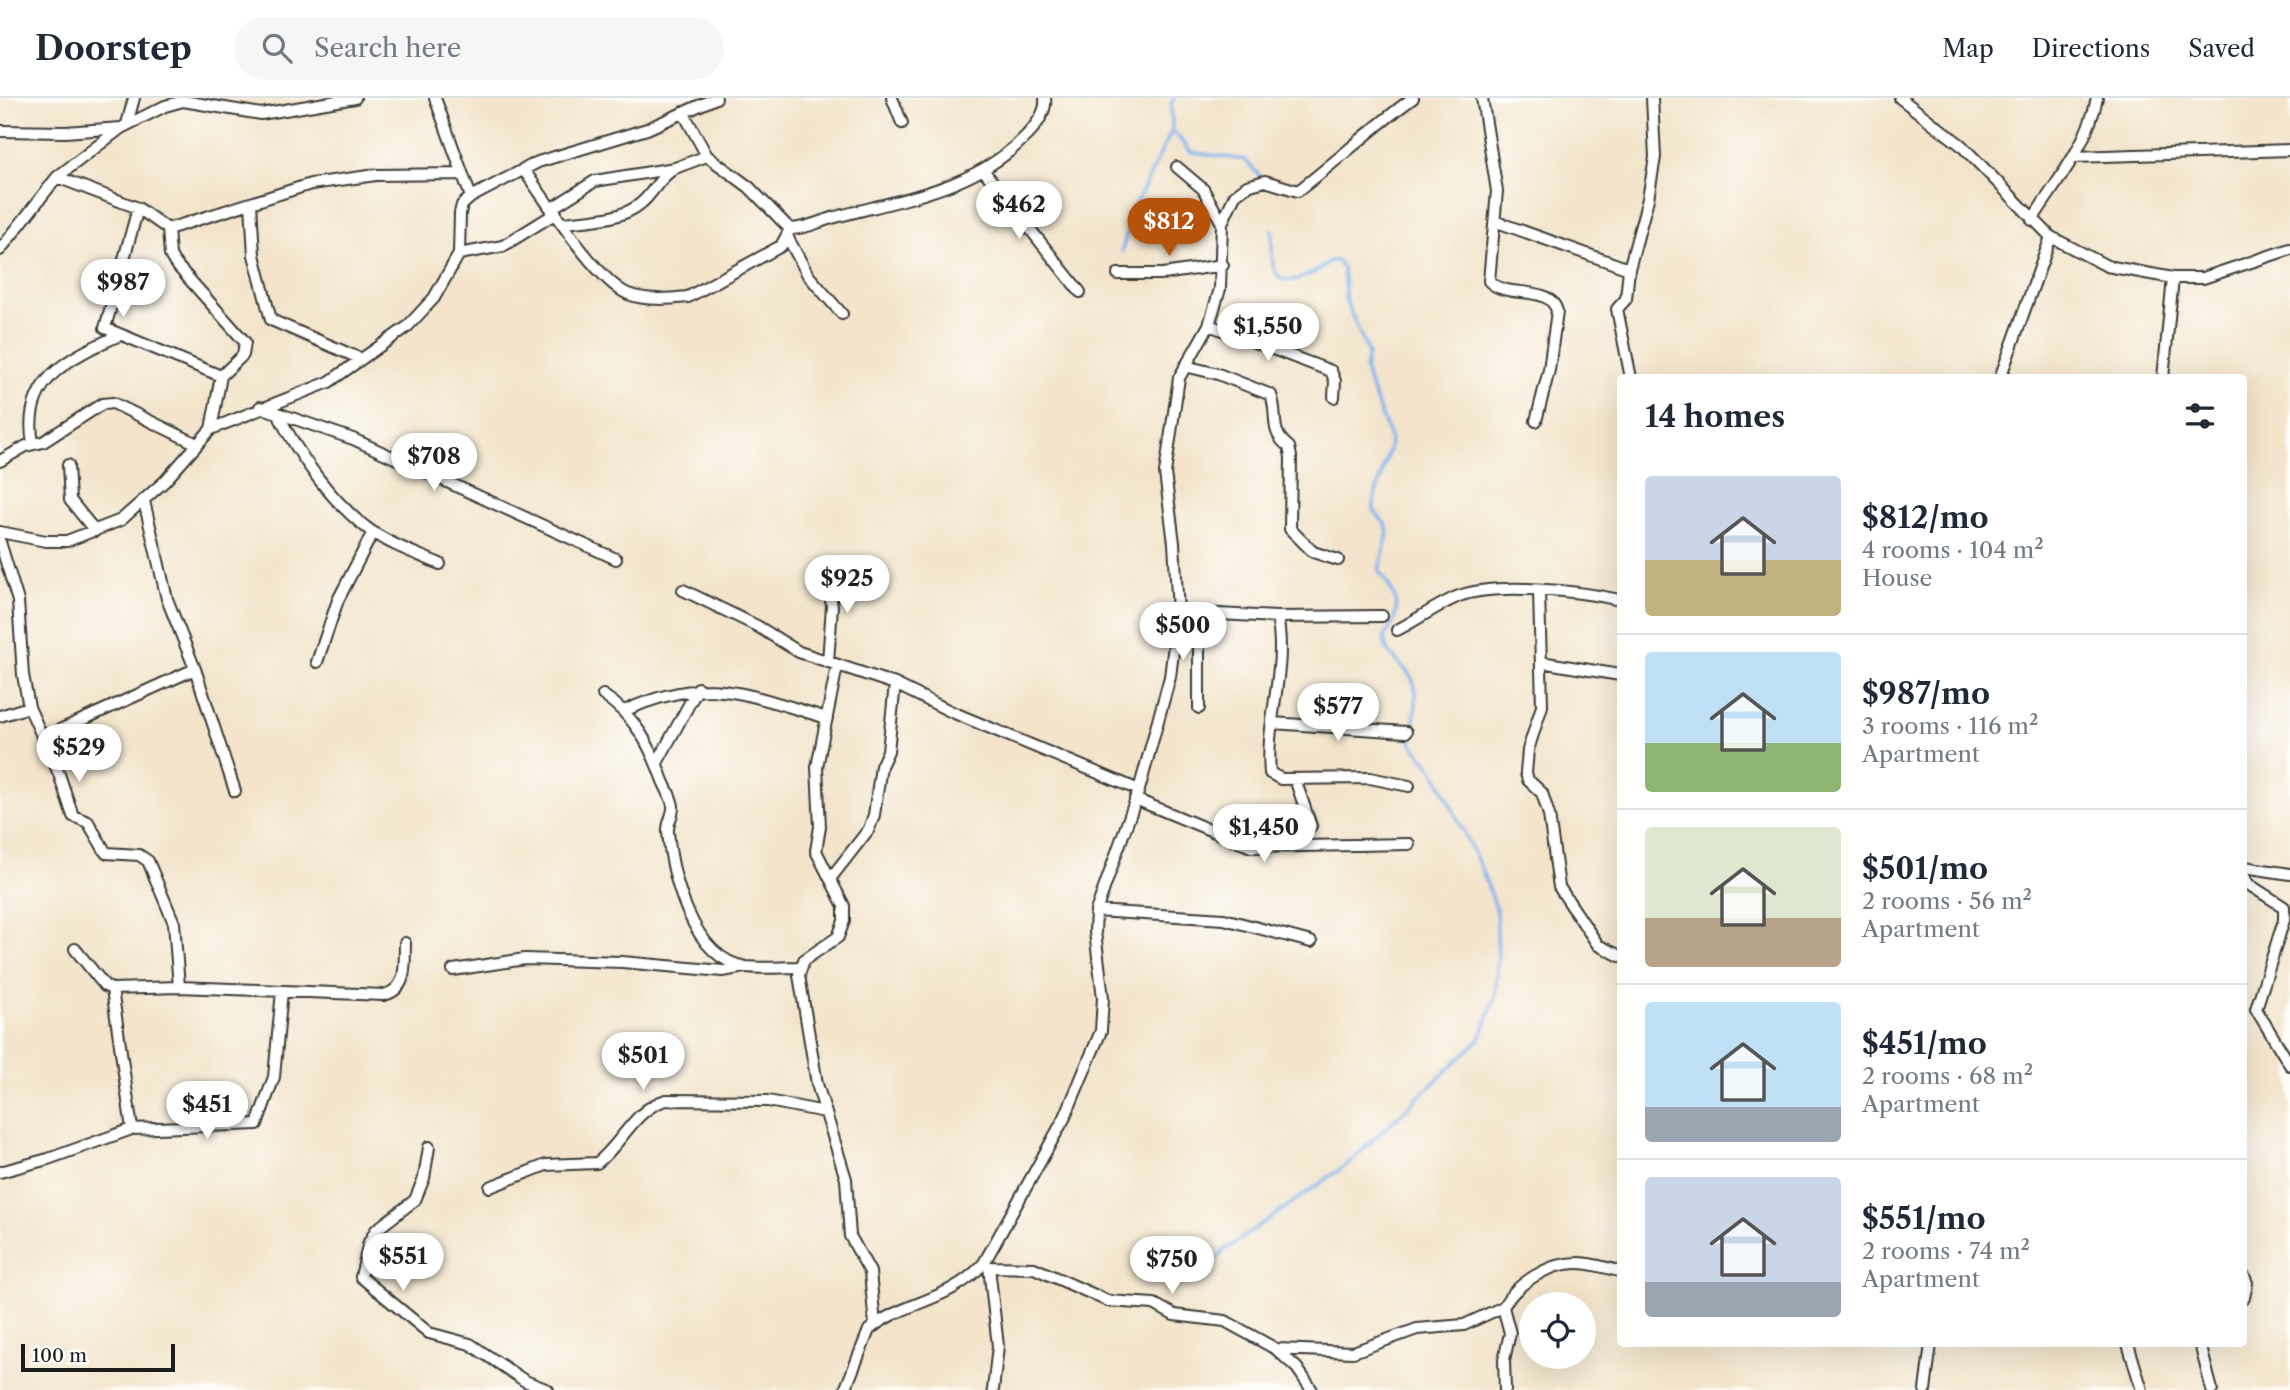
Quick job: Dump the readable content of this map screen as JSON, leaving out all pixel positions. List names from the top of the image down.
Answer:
{
  "scale_bar": "100 m",
  "page": {
    "header": "Doorstep",
    "search": "Search here",
    "nav": ["Map", "Directions", "Saved"],
    "price": [
      "$462",
      "$812",
      "$987",
      "$1,550",
      "$708",
      "$925",
      "$500",
      "$577",
      "$529",
      "$1,450",
      "$501",
      "$451",
      "$551",
      "$750"
    ],
    "heading": "14 homes",
    "list": [
      {
        "name": "$812/mo",
        "note": "4 rooms · 104 m² · House"
      },
      {
        "name": "$987/mo",
        "note": "3 rooms · 116 m² · Apartment"
      },
      {
        "name": "$501/mo",
        "note": "2 rooms · 56 m² · Apartment"
      },
      {
        "name": "$451/mo",
        "note": "2 rooms · 68 m² · Apartment"
      },
      {
        "name": "$551/mo",
        "note": "2 rooms · 74 m² · Apartment"
      }
    ],
    "scale": "100 m"
  }
}
